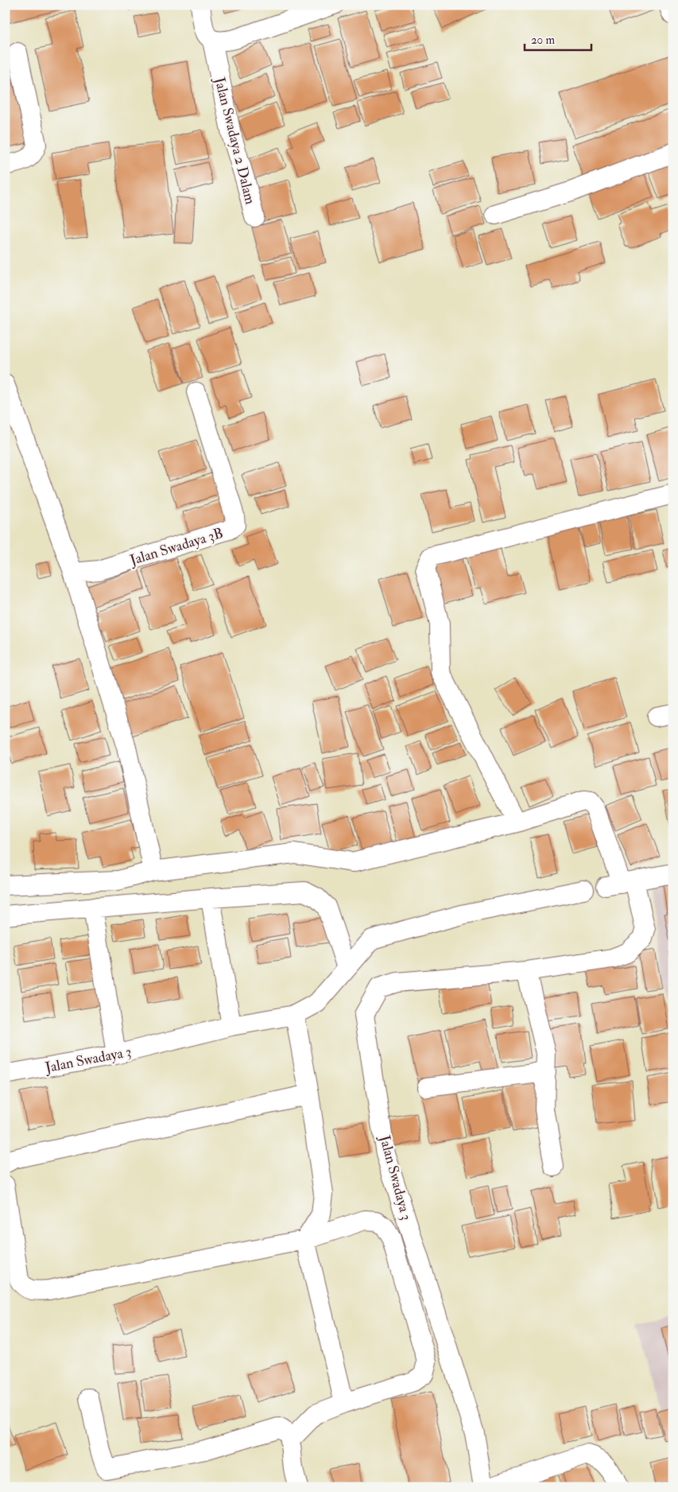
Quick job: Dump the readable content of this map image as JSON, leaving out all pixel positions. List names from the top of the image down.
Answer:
{
  "streets": {
    "street": ["Jalan Swadaya 2 Dalam", "Jalan Swadaya 3B", "Jalan Swadaya 3"]
  },
  "scale_bar": "20 m"
}
